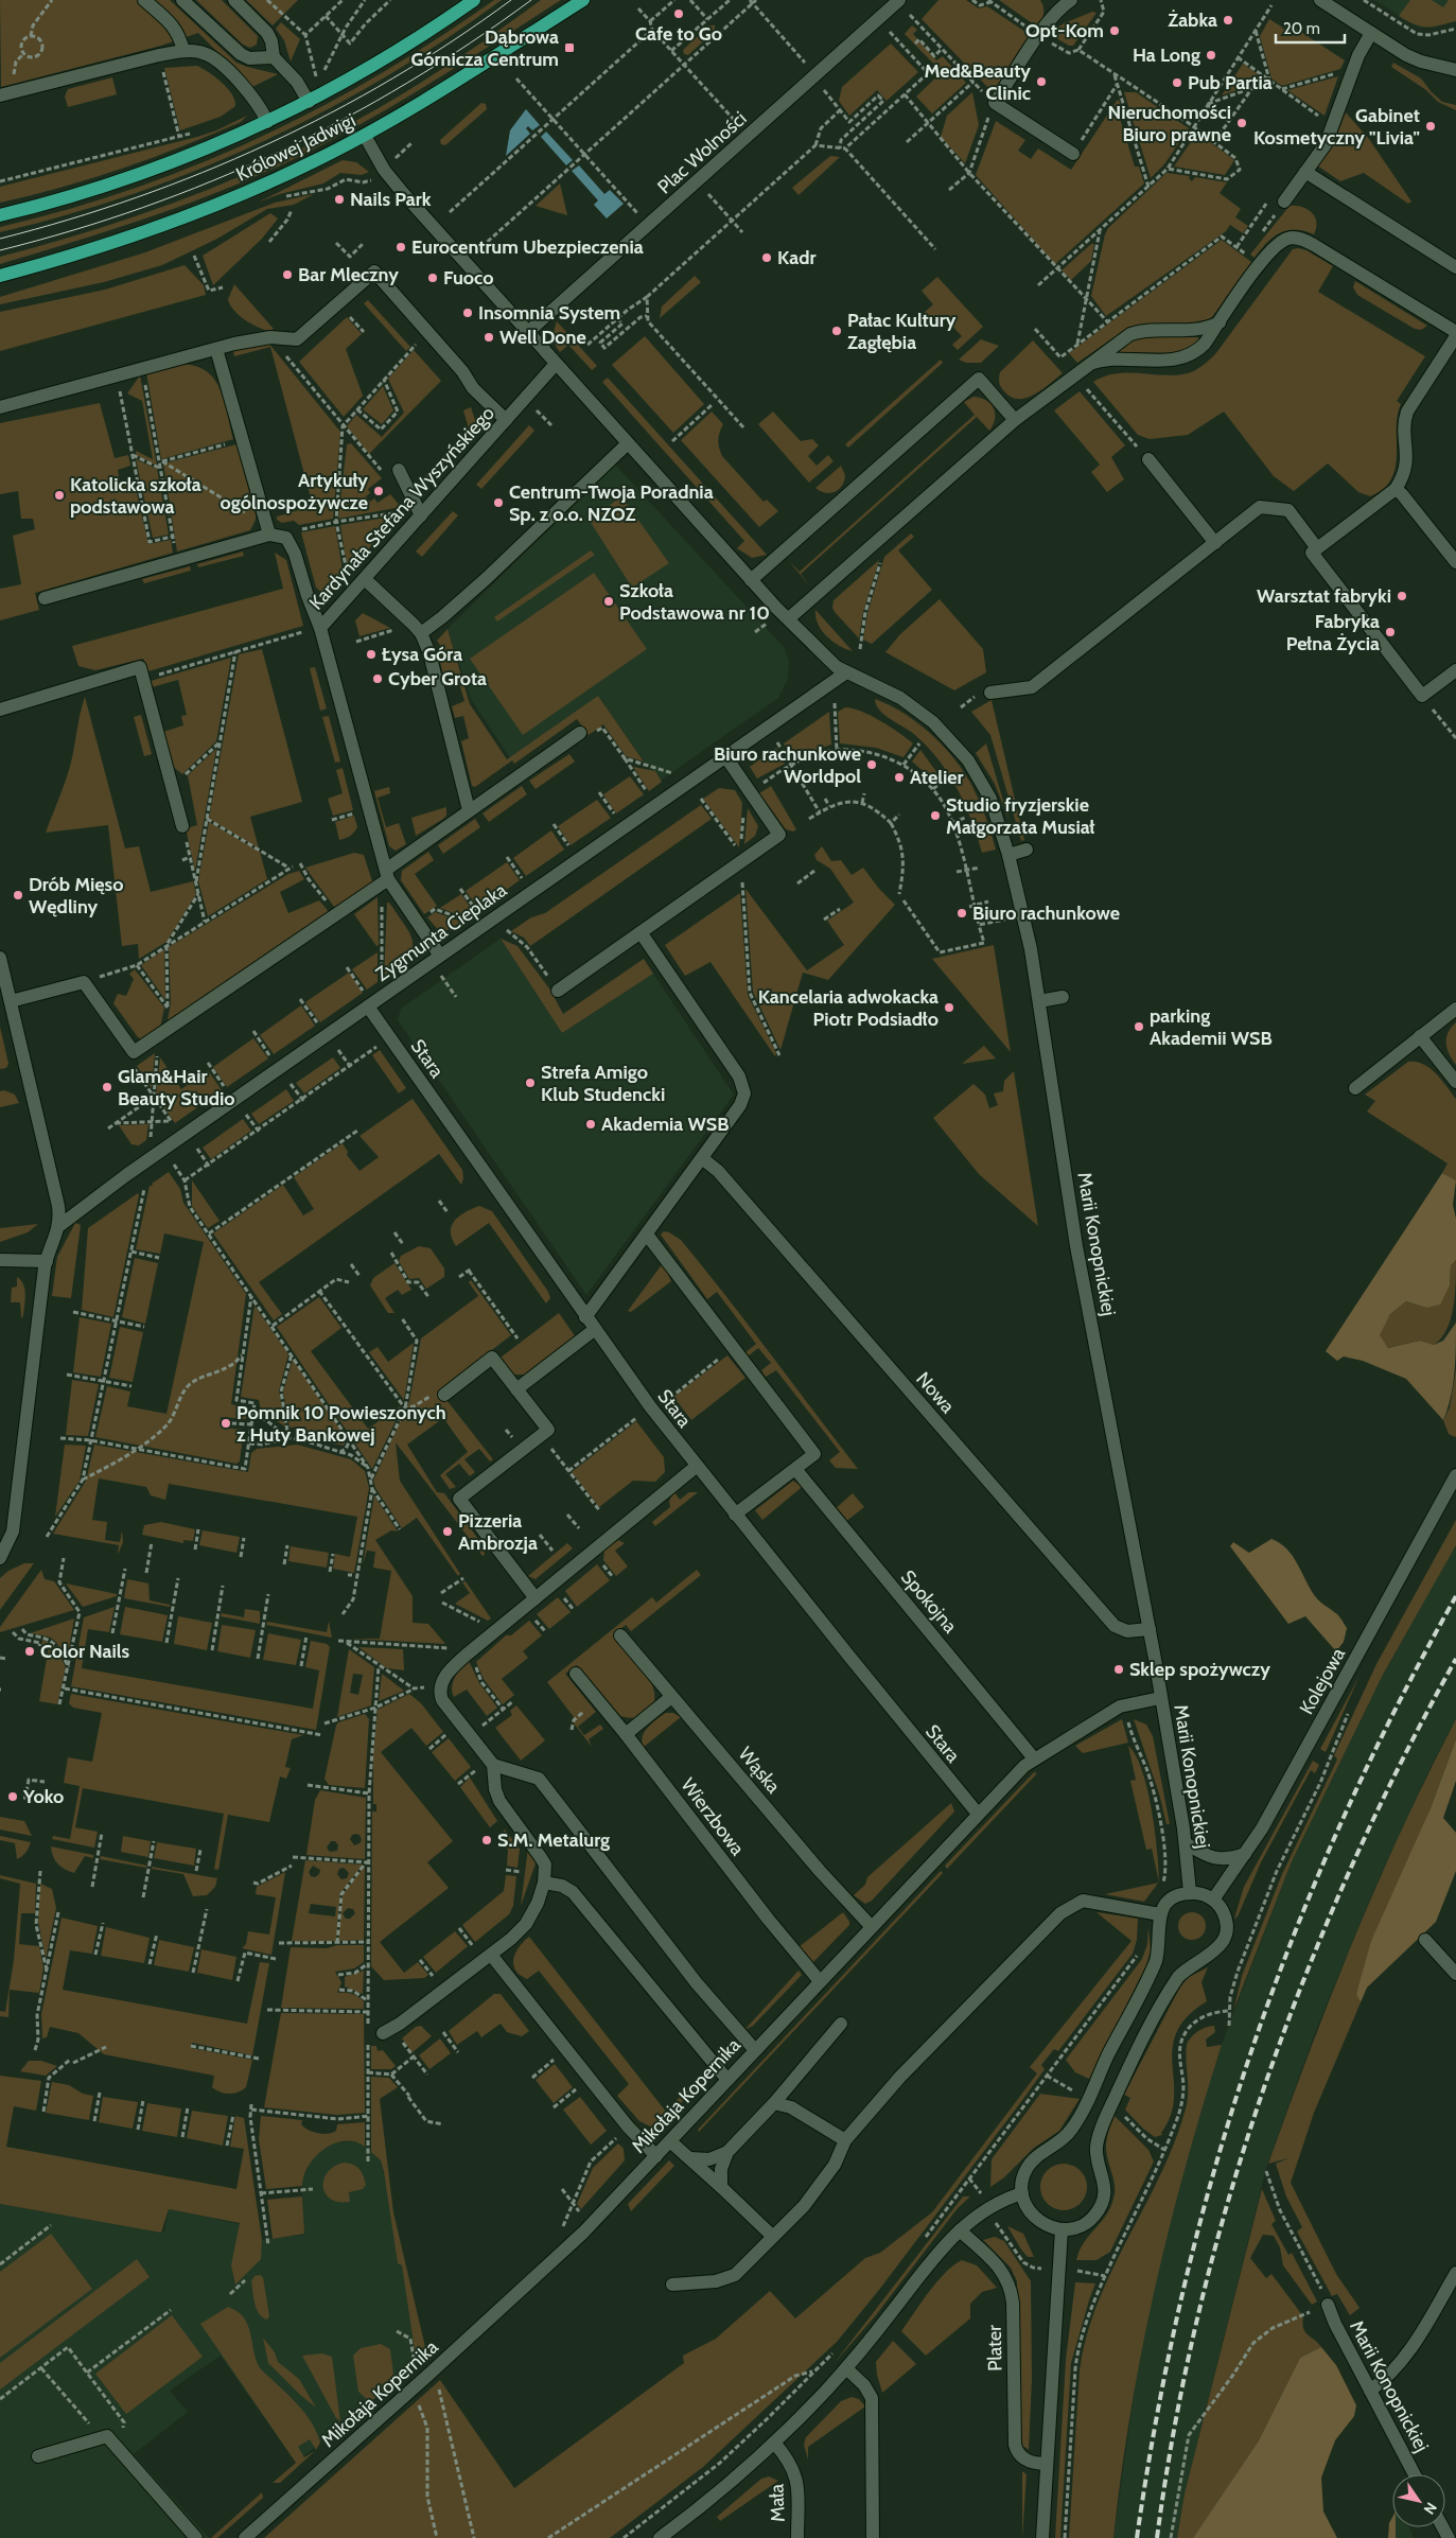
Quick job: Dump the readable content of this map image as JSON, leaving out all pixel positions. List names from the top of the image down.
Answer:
{
  "streets": {
    "main road": ["Królowej Jadwigi"],
    "street": [
      "Plac Wolności",
      "Kardynała Stefana Wyszyńskiego",
      "Zygmunta Cieplaka",
      "Stara",
      "Marii Konopnickiej",
      "Nowa",
      "Spokojna",
      "Kolejowa",
      "Wąska",
      "Wierzbowa",
      "Mikołaja Kopernika",
      "Plater",
      "Mała"
    ]
  },
  "crossings": [
    ["Królowej Jadwigi", "Marii Konopnickiej"],
    ["Plac Wolności", "Marii Konopnickiej"],
    ["Kardynała Stefana Wyszyńskiego", "Zygmunta Cieplaka"],
    ["Kardynała Stefana Wyszyńskiego", "Marii Konopnickiej"],
    ["Zygmunta Cieplaka", "Stara"],
    ["Zygmunta Cieplaka", "Marii Konopnickiej"],
    ["Stara", "Mikołaja Kopernika"],
    ["Marii Konopnickiej", "Nowa"],
    ["Marii Konopnickiej", "Mikołaja Kopernika"],
    ["Spokojna", "Mikołaja Kopernika"],
    ["Wąska", "Mikołaja Kopernika"],
    ["Wierzbowa", "Mikołaja Kopernika"]
  ],
  "places": {
    "other": [
      "Cafe to Go",
      "Żabka",
      "Opt-Kom",
      "Ha Long",
      "Med&Beauty Clinic",
      "Pub Partia",
      "Nieruchomości Biuro prawne",
      "Gabinet Kosmetyczny \"Livia\"",
      "Nails Park",
      "Eurocentrum Ubezpieczenia",
      "Kadr",
      "Bar Mleczny",
      "Fuoco",
      "Insomnia System",
      "Pałac Kultury Zagłębia",
      "Well Done",
      "Artykuły ogólnospożywcze",
      "Katolicka szkoła podstawowa",
      "Centrum-Twoja Poradnia Sp. z o.o. NZOZ",
      "Warsztat fabryki",
      "Szkoła Podstawowa nr 10",
      "Fabryka Pełna Życia",
      "Łysa Góra",
      "Cyber Grota",
      "Biuro rachunkowe Worldpol",
      "Atelier",
      "Studio fryzjerskie Małgorzata Musiał",
      "Drób Mięso Wędliny",
      "Biuro rachunkowe",
      "Kancelaria adwokacka Piotr Podsiadło",
      "parking Akademii WSB",
      "Strefa Amigo Klub Studencki",
      "Glam&Hair Beauty Studio",
      "Akademia WSB",
      "Pomnik 10 Powieszonych z Huty Bankowej",
      "Pizzeria Ambrozja",
      "Color Nails",
      "Sklep spożywczy",
      "Yoko",
      "S.M. Metalurg"
    ],
    "transit": ["Dąbrowa Górnicza Centrum"]
  },
  "scale_bar": "20 m",
  "north": "bottom right"
}
